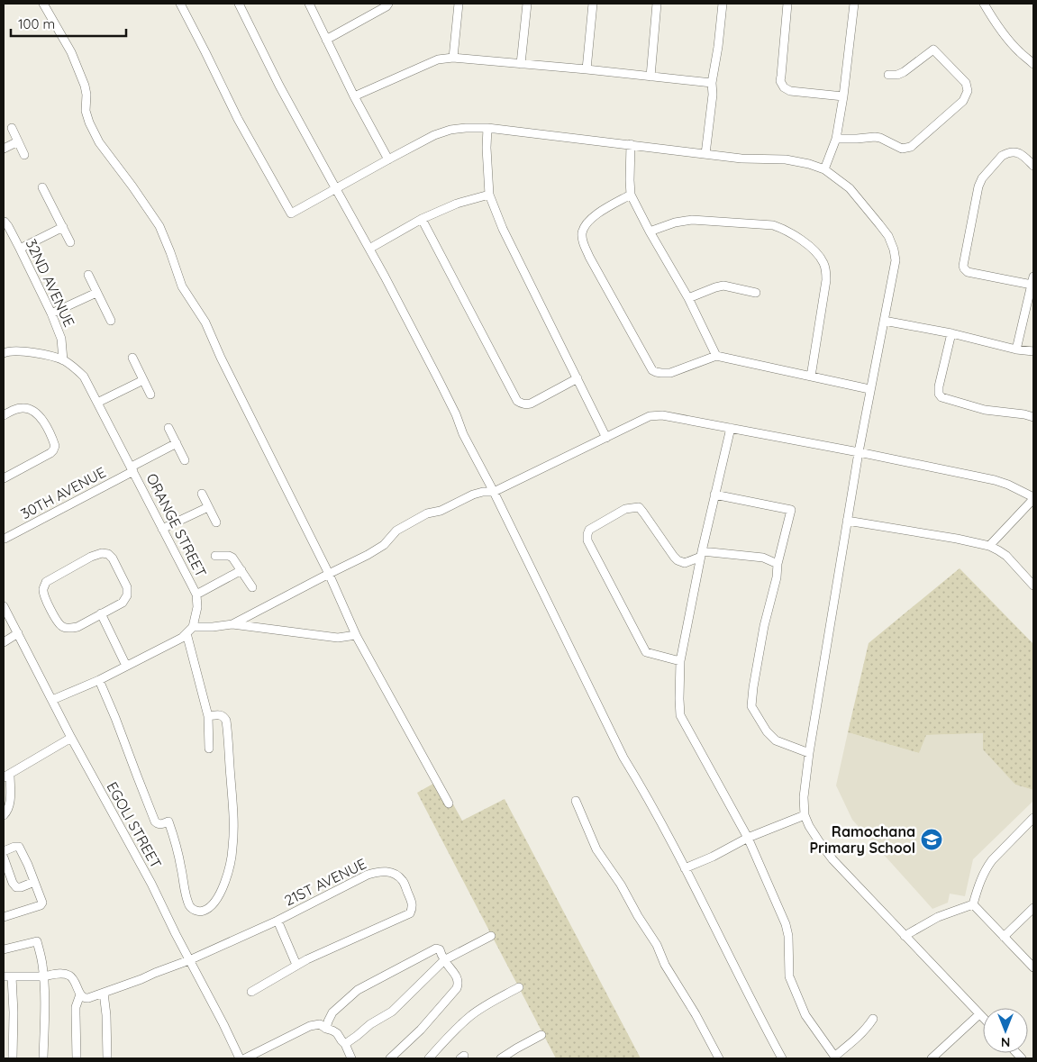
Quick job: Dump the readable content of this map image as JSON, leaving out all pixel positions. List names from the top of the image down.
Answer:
{
  "streets": {
    "street": [
      "32ND AVENUE",
      "30TH AVENUE",
      "ORANGE STREET",
      "EGOLI STREET",
      "21ST AVENUE"
    ]
  },
  "crossings": [
    ["32ND AVENUE", "ORANGE STREET"],
    ["30TH AVENUE", "ORANGE STREET"],
    ["EGOLI STREET", "21ST AVENUE"]
  ],
  "places": {
    "school or university": ["Ramochana Primary School"]
  },
  "scale_bar": "100 m",
  "north": "bottom"
}
